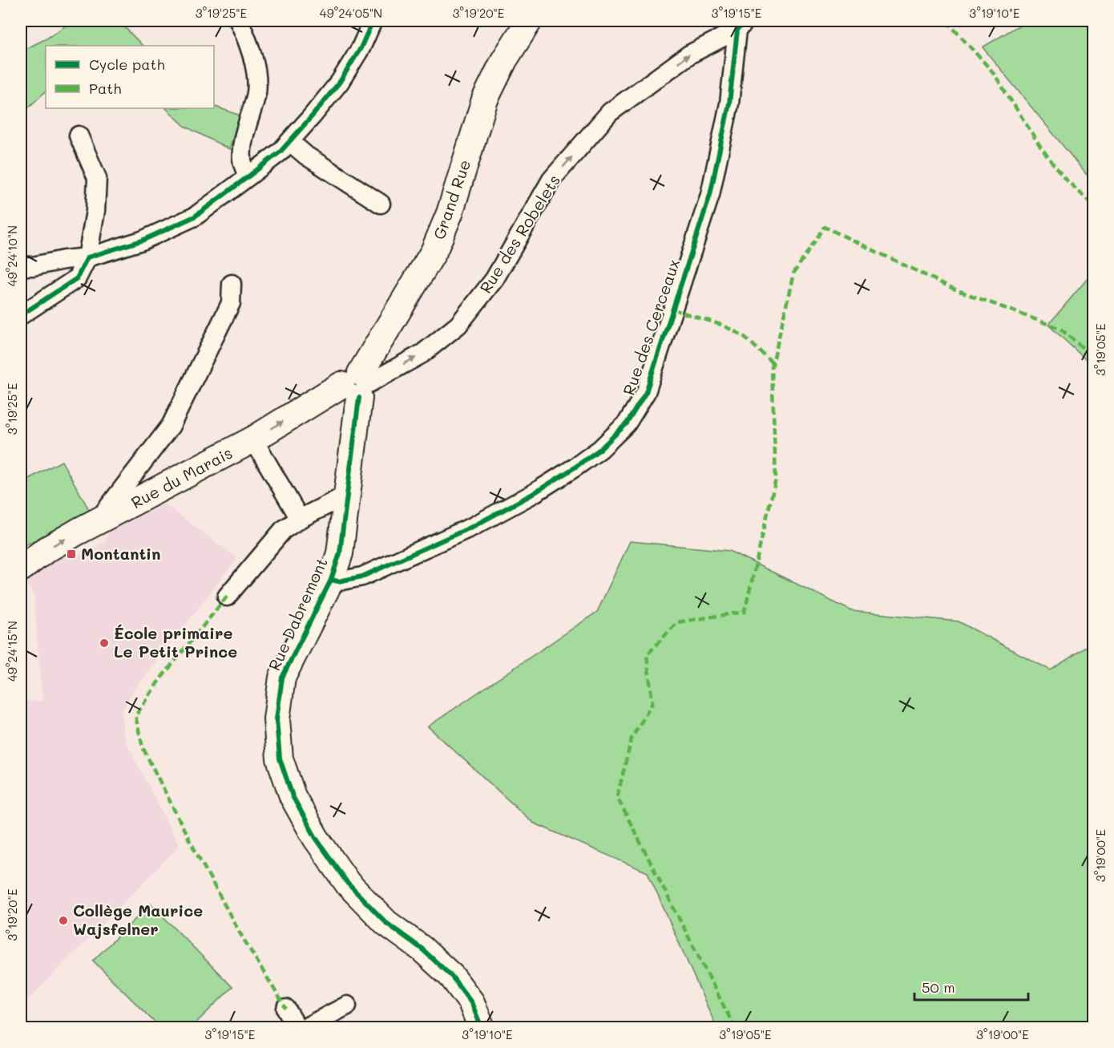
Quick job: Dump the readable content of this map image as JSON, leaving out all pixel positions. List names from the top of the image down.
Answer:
{
  "streets": {
    "street": [
      "Grand Rue",
      "Rue des Robelets",
      "Rue des Cerceaux",
      "Rue du Marais",
      "Rue Dabremont"
    ]
  },
  "crossings": [
    ["Grand Rue", "Rue des Robelets"],
    ["Grand Rue", "Rue du Marais"],
    ["Grand Rue", "Rue Dabremont"],
    ["Rue des Robelets", "Rue des Cerceaux"],
    ["Rue des Robelets", "Rue du Marais"],
    ["Rue des Robelets", "Rue Dabremont"],
    ["Rue des Cerceaux", "Rue Dabremont"],
    ["Rue du Marais", "Rue Dabremont"]
  ],
  "one_way": ["Rue des Robelets"],
  "places": {
    "transit": ["Montantin"],
    "other": ["École primaire Le Petit Prince", "Collège Maurice Wajsfelner"]
  },
  "legend": ["Cycle path", "Path"],
  "scale_bar": "50 m",
  "coordinates": [
    "3°19'25\"E",
    "49°24'05\"N",
    "3°19'20\"E",
    "3°19'15\"E",
    "3°19'10\"E",
    "49°24'10\"N",
    "3°19'05\"E",
    "49°24'15\"N",
    "3°19'00\"E"
  ]
}
